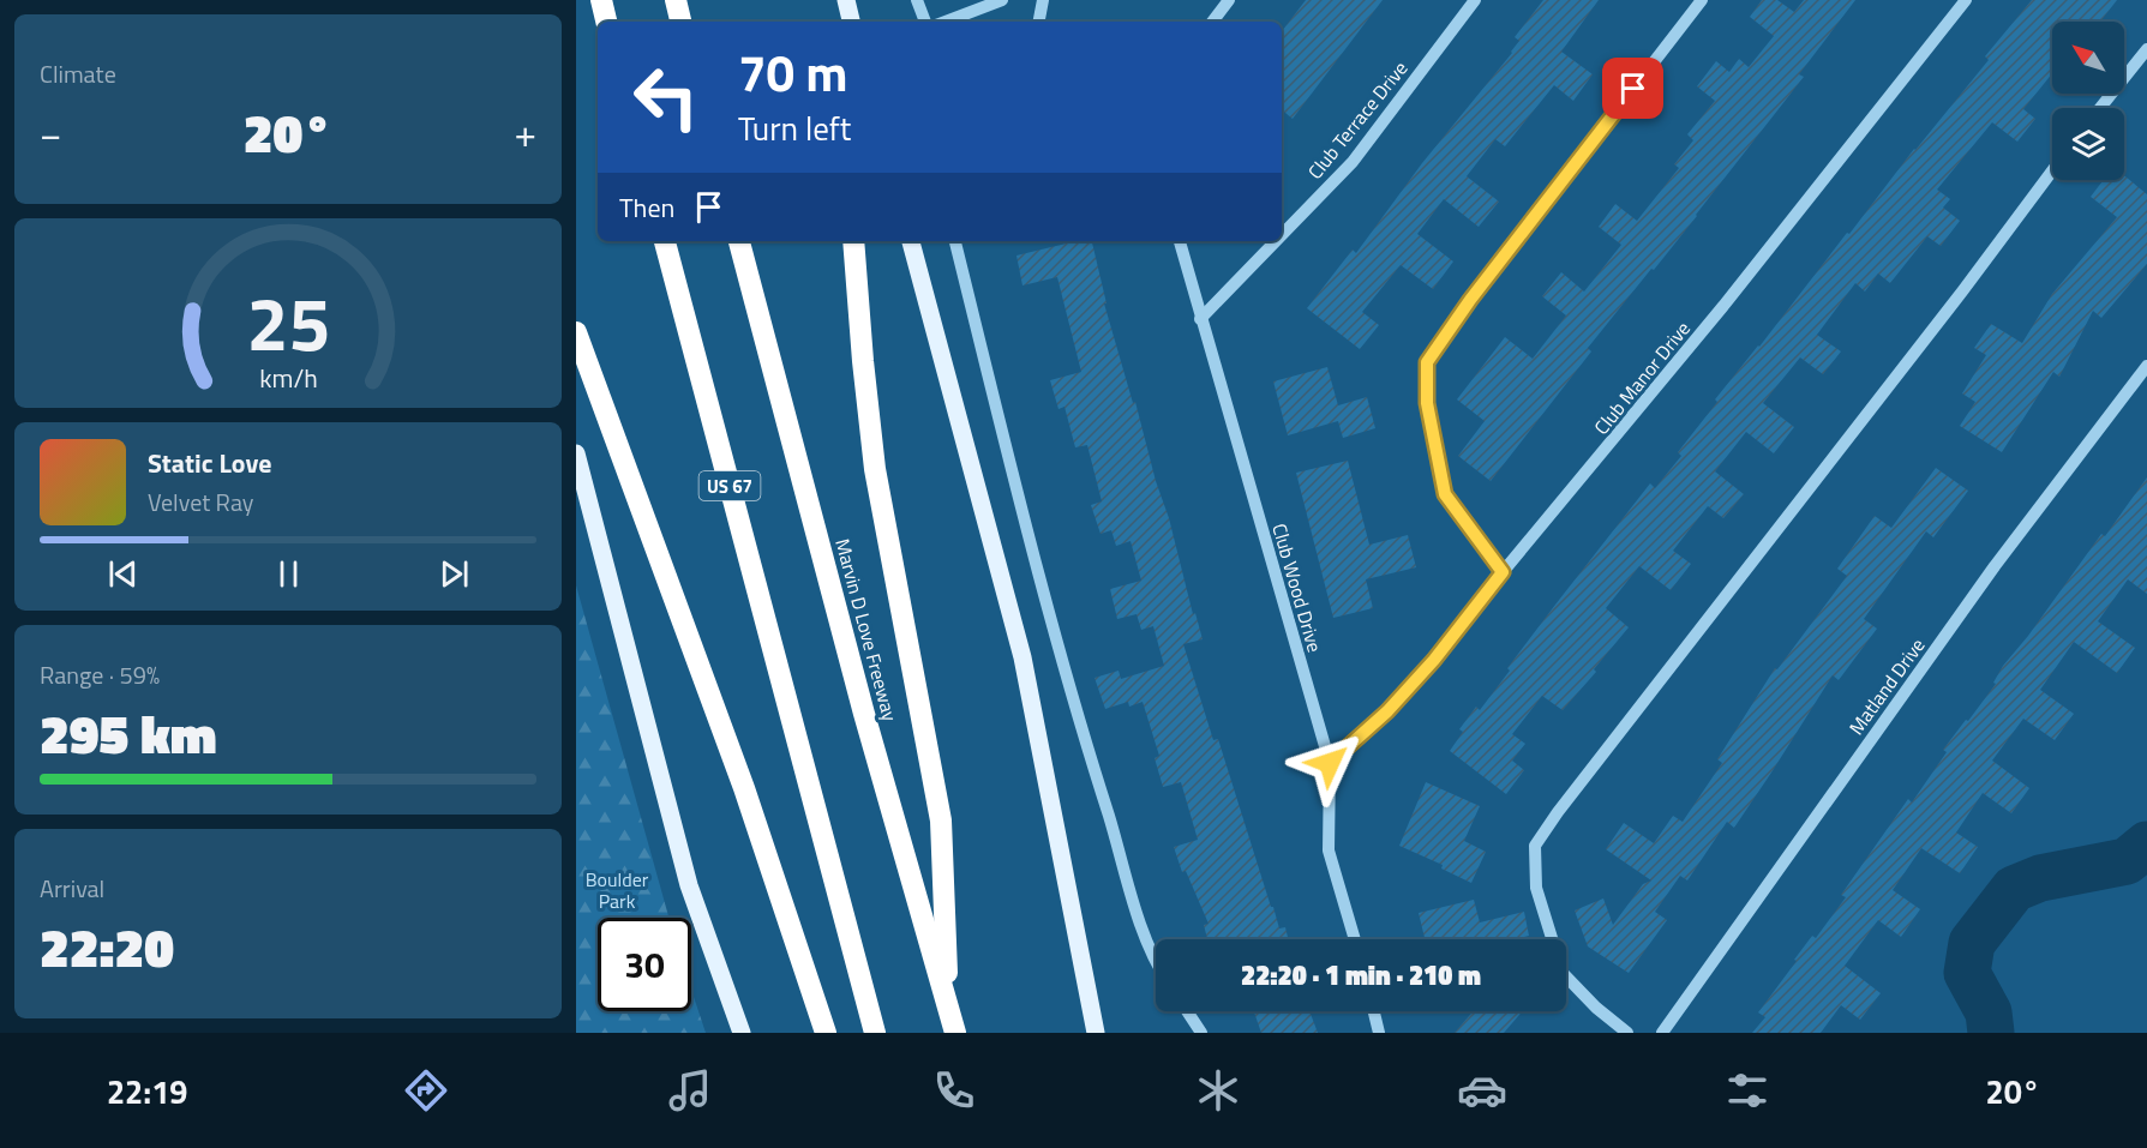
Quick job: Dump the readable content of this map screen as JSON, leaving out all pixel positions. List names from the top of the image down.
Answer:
{
  "streets": {
    "highway": ["US 67", "Marvin D Love Freeway"],
    "street": [
      "Club Terrace Drive",
      "Club Manor Drive",
      "Club Wood Drive",
      "Matland Drive"
    ]
  },
  "crossings": [
    ["Club Terrace Drive", "Club Wood Drive"],
    ["Club Manor Drive", "Club Wood Drive"]
  ],
  "parks": ["Boulder Park"],
  "north": "top left",
  "page": {
    "tile": [
      "Climate",
      ["Range · 59%", "295 km"],
      ["Arrival", "22:20"]
    ],
    "turn": ["70 m", "Turn left"],
    "heat": ["−", "20°", "+"],
    "then": "Then",
    "song": ["Static Love", "Velvet Ray"],
    "limit": "30",
    "trip": "22:20 · 1 min · 210 m",
    "tabs": ["22:19", "20°"],
    "gauge": ["25", "km/h"]
  }
}
